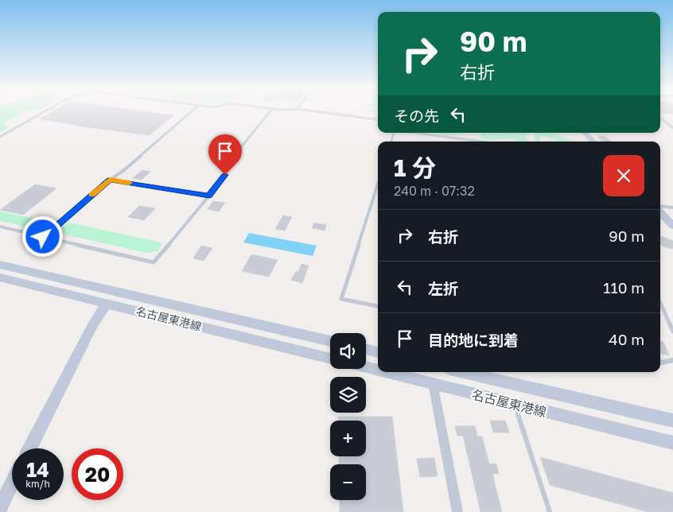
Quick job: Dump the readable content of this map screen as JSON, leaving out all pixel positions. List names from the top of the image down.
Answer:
{
  "streets": {
    "main road": ["名古屋東港線"]
  },
  "page": {
    "turn": ["90 m", "右折"],
    "then": "その先",
    "heading": ["1 分", "240 m · 07:32"],
    "list": [
      {
        "name": "右折",
        "value": "90 m"
      },
      {
        "name": "左折",
        "value": "110 m"
      },
      {
        "name": "目的地に到着",
        "value": "40 m"
      }
    ],
    "map_buttons": ["+", "−"],
    "speed": "14 km/h",
    "limit": "20"
  }
}
